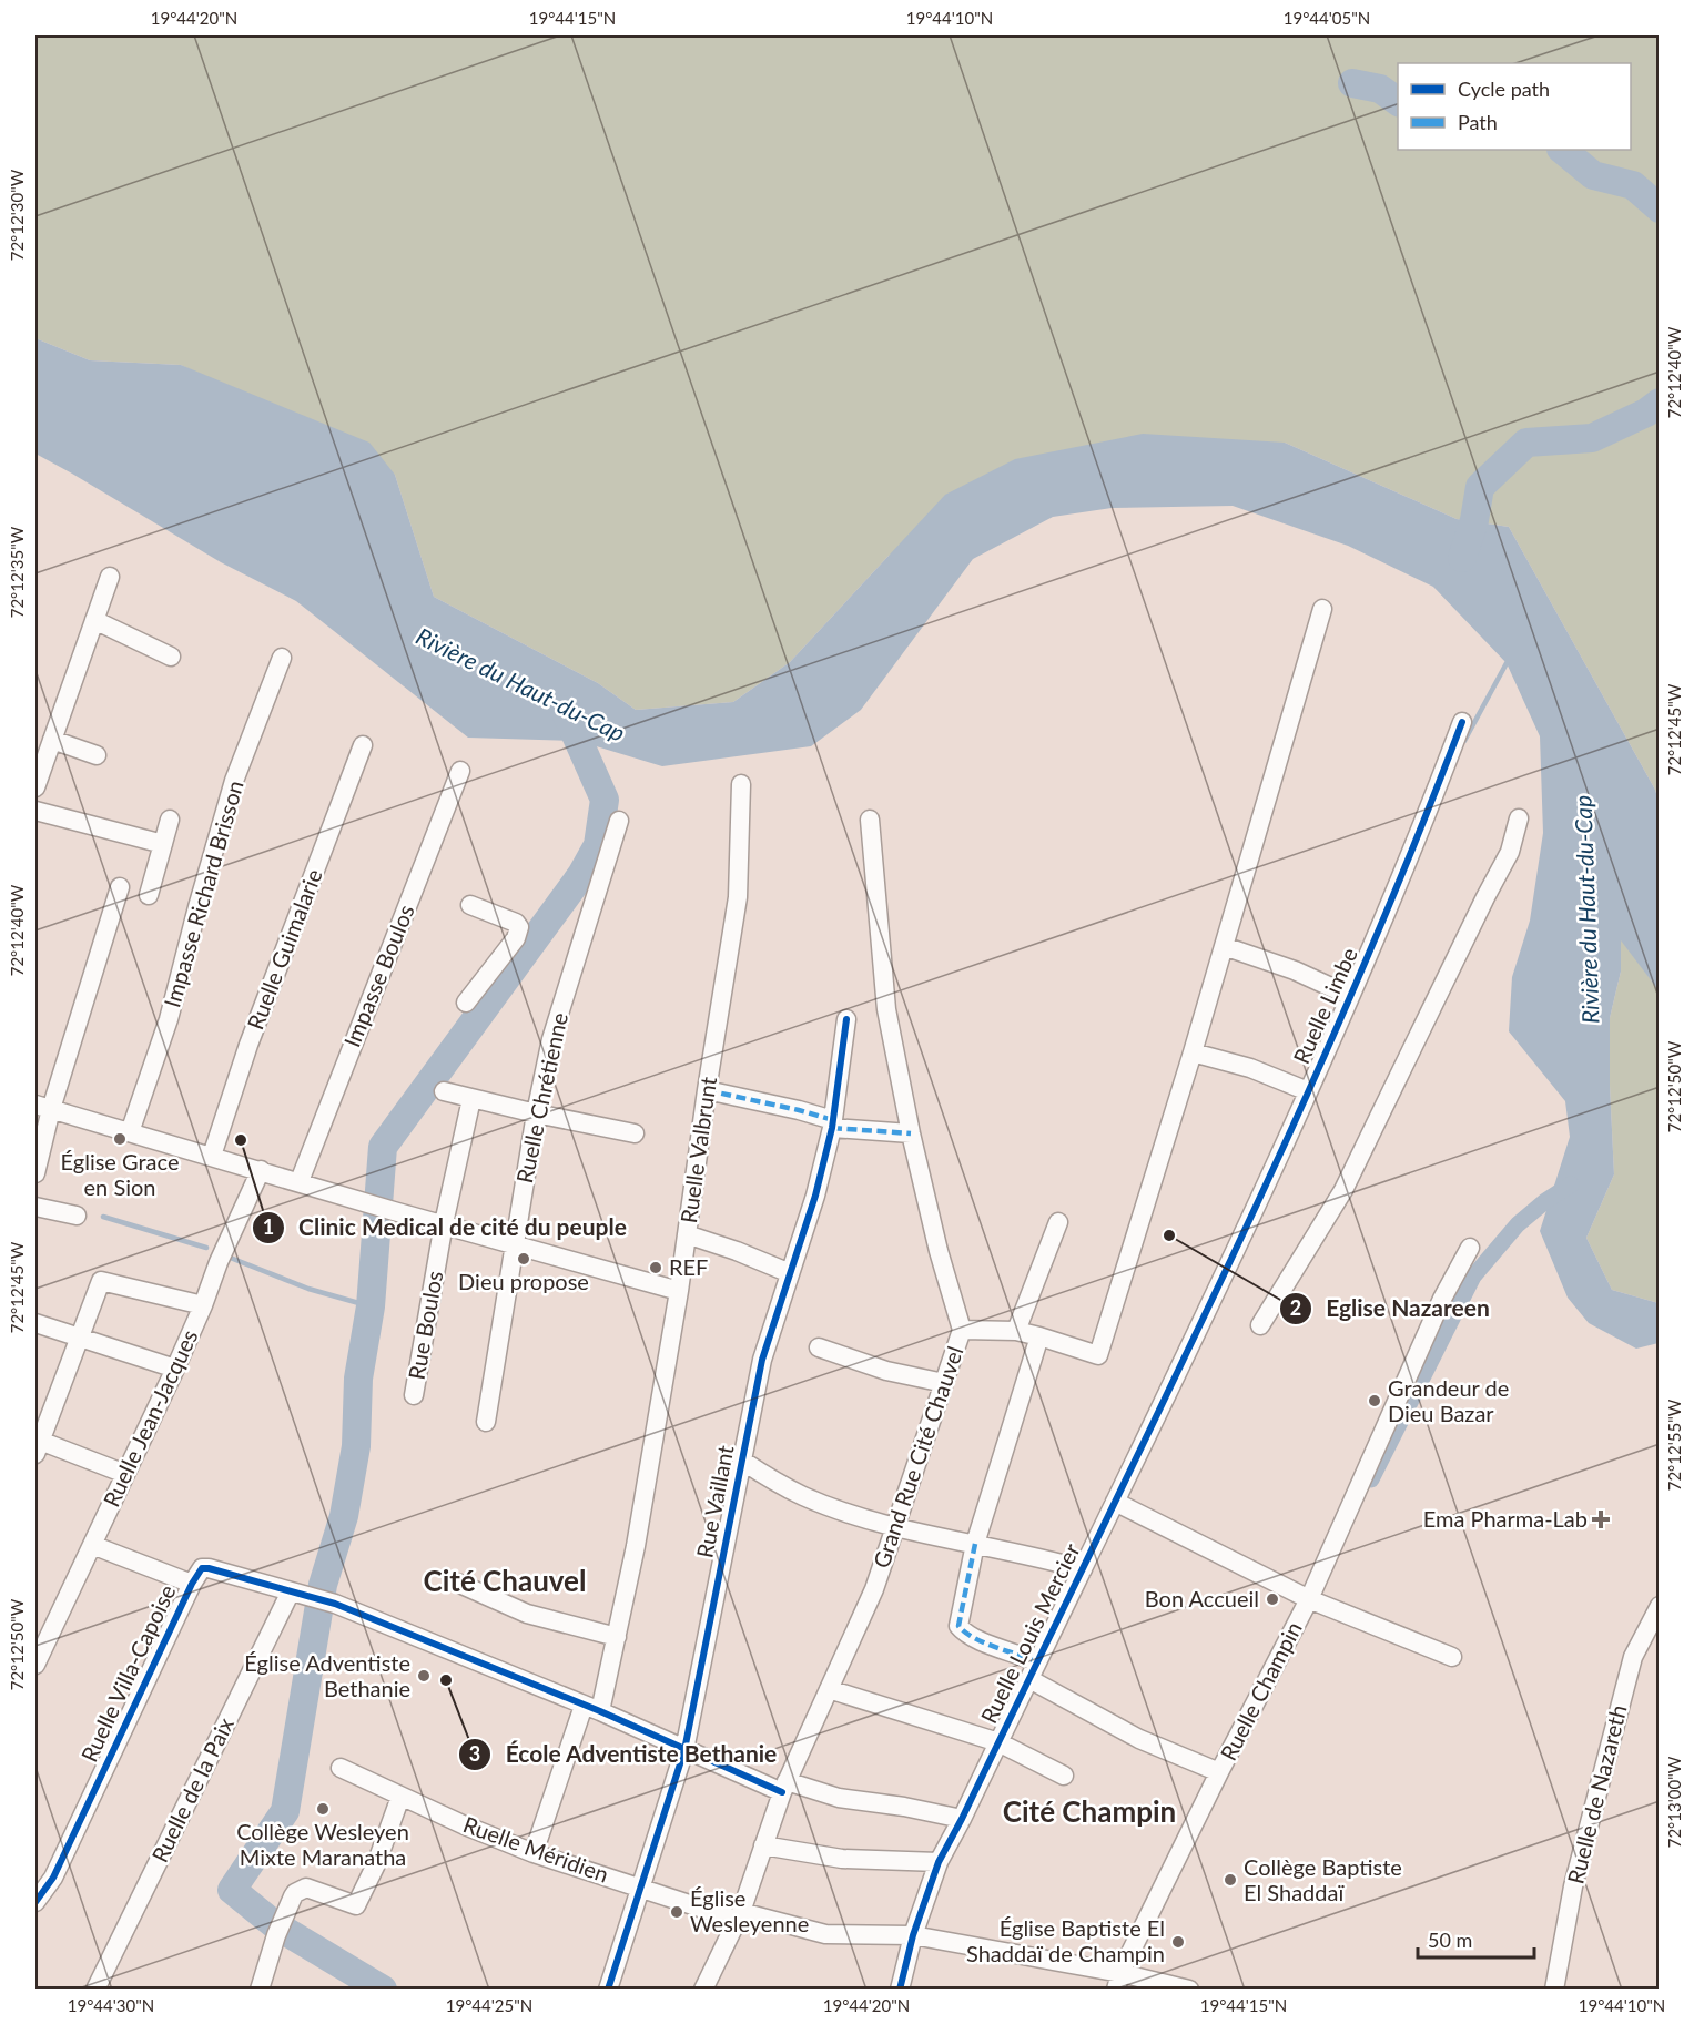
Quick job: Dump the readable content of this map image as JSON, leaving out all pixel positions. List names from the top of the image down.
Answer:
{
  "streets": {
    "street": [
      "Impasse Richard Brisson",
      "Ruelle Guimalarie",
      "Impasse Boulos",
      "Ruelle Limbe",
      "Ruelle Chrétienne",
      "Ruelle Valbrunt",
      "Rue Boulos",
      "Ruelle Jean-Jacques",
      "Grand Rue Cité Chauvel",
      "Rue Vaillant",
      "Ruelle Louis Mercier",
      "Ruelle Villa-Capoise",
      "Ruelle Champin",
      "Ruelle de la Paix",
      "Ruelle de Nazareth",
      "Ruelle Méridien"
    ]
  },
  "crossings": [
    ["Ruelle Limbe", "Ruelle Louis Mercier"],
    ["Ruelle Valbrunt", "Ruelle Villa-Capoise"],
    ["Ruelle Valbrunt", "Ruelle Méridien"],
    ["Grand Rue Cité Chauvel", "Ruelle Villa-Capoise"],
    ["Grand Rue Cité Chauvel", "Ruelle Méridien"],
    ["Rue Vaillant", "Ruelle Villa-Capoise"],
    ["Rue Vaillant", "Ruelle Méridien"],
    ["Ruelle Louis Mercier", "Ruelle Villa-Capoise"],
    ["Ruelle Louis Mercier", "Ruelle Méridien"],
    ["Ruelle Villa-Capoise", "Ruelle de la Paix"],
    ["Ruelle Champin", "Ruelle Méridien"]
  ],
  "districts": ["Cité Chauvel", "Cité Champin"],
  "water": ["Rivière du Haut-du-Cap"],
  "places": {
    "other": [
      "Église Grace en Sion",
      "Clinic Medical de cité du peuple",
      "Eglise Nazareen",
      "Dieu propose",
      "REF",
      "Grandeur de Dieu Bazar",
      "Bon Accueil",
      "Église Adventiste Bethanie",
      "École Adventiste Bethanie",
      "Collège Wesleyen Mixte Maranatha",
      "Collège Baptiste El Shaddaï",
      "Église Wesleyenne",
      "Église Baptiste El Shaddaï de Champin"
    ],
    "health": ["Ema Pharma-Lab"]
  },
  "legend": ["Cycle path", "Path"],
  "scale_bar": "50 m",
  "coordinates": [
    "19°44'20\"N",
    "19°44'15\"N",
    "19°44'10\"N",
    "19°44'05\"N",
    "72°12'30\"W",
    "72°12'40\"W",
    "72°12'35\"W",
    "72°12'45\"W",
    "72°12'50\"W",
    "72°12'55\"W",
    "72°13'00\"W",
    "19°44'30\"N",
    "19°44'25\"N"
  ]
}
